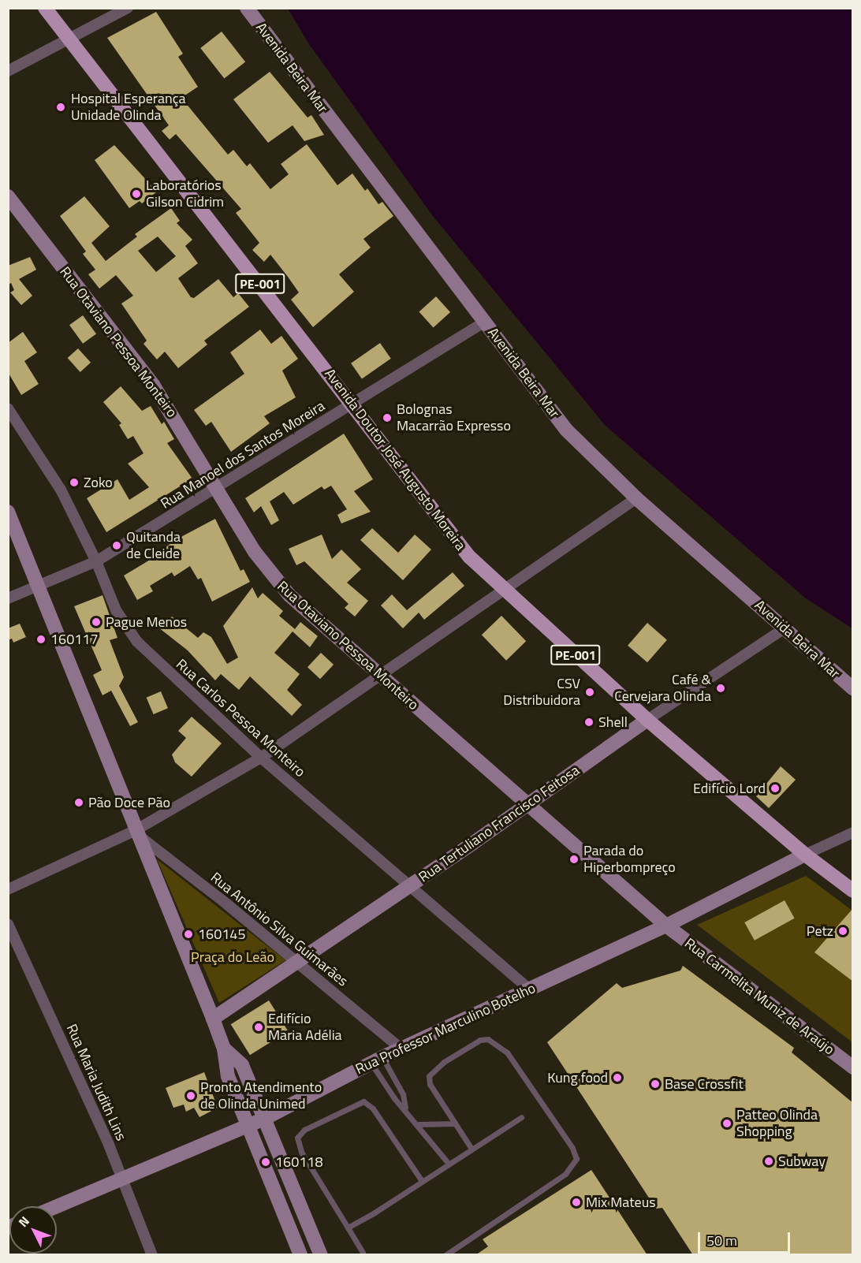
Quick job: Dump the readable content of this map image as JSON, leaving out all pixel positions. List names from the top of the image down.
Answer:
{
  "streets": {
    "main road": ["PE-001", "Avenida Doutor José Augusto Moreira"],
    "street": [
      "Avenida Beira Mar",
      "Rua Otaviano Pessoa Monteiro",
      "Rua Manoel dos Santos Moreira",
      "Rua Carlos Pessoa Monteiro",
      "Rua Tertuliano Francisco Feitosa",
      "Rua Antônio Silva Guimarães",
      "Rua Carmelita Muniz de Araújo",
      "Rua Professor Marculino Botelho",
      "Rua Maria Judith Lins"
    ]
  },
  "crossings": [
    ["Avenida Beira Mar", "Rua Manoel dos Santos Moreira"],
    ["Avenida Beira Mar", "Rua Tertuliano Francisco Feitosa"],
    ["PE-001", "Avenida Doutor José Augusto Moreira"],
    ["PE-001", "Rua Professor Marculino Botelho"],
    ["Rua Otaviano Pessoa Monteiro", "Rua Manoel dos Santos Moreira"],
    ["Rua Otaviano Pessoa Monteiro", "Rua Tertuliano Francisco Feitosa"],
    ["Rua Otaviano Pessoa Monteiro", "Rua Carmelita Muniz de Araújo"],
    ["Rua Otaviano Pessoa Monteiro", "Rua Professor Marculino Botelho"],
    ["Rua Manoel dos Santos Moreira", "Avenida Doutor José Augusto Moreira"],
    ["Rua Manoel dos Santos Moreira", "Rua Carlos Pessoa Monteiro"],
    ["Avenida Doutor José Augusto Moreira", "Rua Tertuliano Francisco Feitosa"],
    ["Avenida Doutor José Augusto Moreira", "Rua Professor Marculino Botelho"],
    ["Rua Carlos Pessoa Monteiro", "Rua Tertuliano Francisco Feitosa"],
    ["Rua Carlos Pessoa Monteiro", "Rua Professor Marculino Botelho"],
    ["Rua Tertuliano Francisco Feitosa", "Rua Antônio Silva Guimarães"],
    ["Rua Antônio Silva Guimarães", "Rua Professor Marculino Botelho"],
    ["Rua Carmelita Muniz de Araújo", "Rua Professor Marculino Botelho"],
    ["Rua Professor Marculino Botelho", "Rua Maria Judith Lins"]
  ],
  "parks": ["Praça do Leão"],
  "places": [
    "Hospital Esperança Unidade Olinda",
    "Laboratórios Gilson Cidrim",
    "Bolognas Macarrão Expresso",
    "Zoko",
    "Quitanda de Cleide",
    "Pague Menos",
    "160117",
    "Café & Cervejara Olinda",
    "CSV Distribuidora",
    "Shell",
    "Edifício Lord",
    "Pão Doce Pão",
    "Parada do Hiperbompreço",
    "Petz",
    "160145",
    "Edifício Maria Adélia",
    "Kung food",
    "Base Crossfit",
    "Pronto Atendimento de Olinda Unimed",
    "Patteo Olinda Shopping",
    "Subway",
    "160118",
    "Mix Mateus"
  ],
  "scale_bar": "50 m",
  "north": "top left"
}
